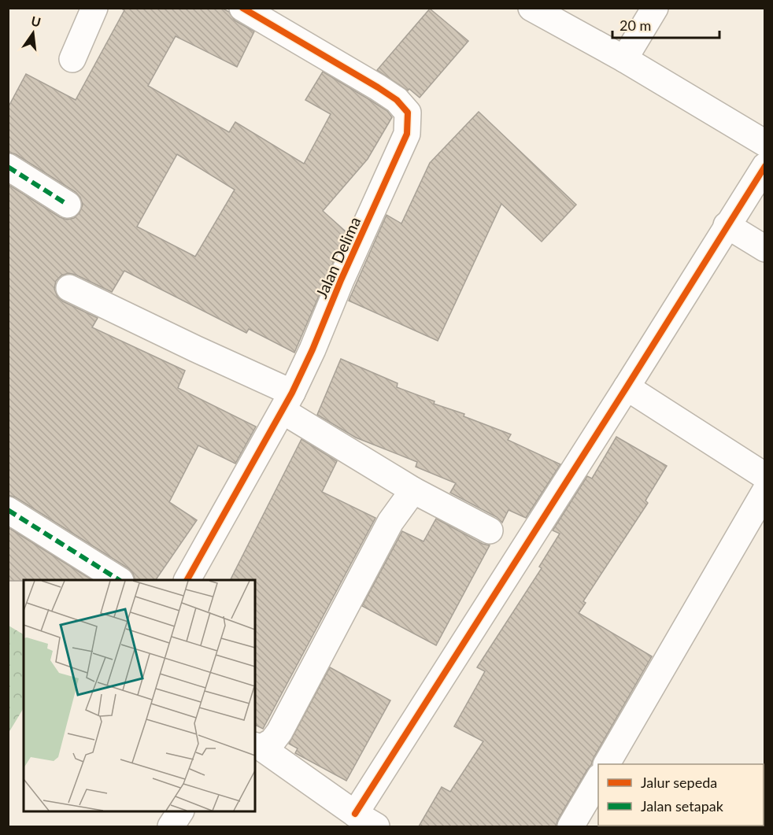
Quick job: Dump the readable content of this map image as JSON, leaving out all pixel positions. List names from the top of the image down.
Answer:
{
  "streets": {
    "street": ["Jalan Delima"]
  },
  "legend": ["Jalur sepeda", "Jalan setapak"],
  "scale_bar": "20 m",
  "north": "top"
}
